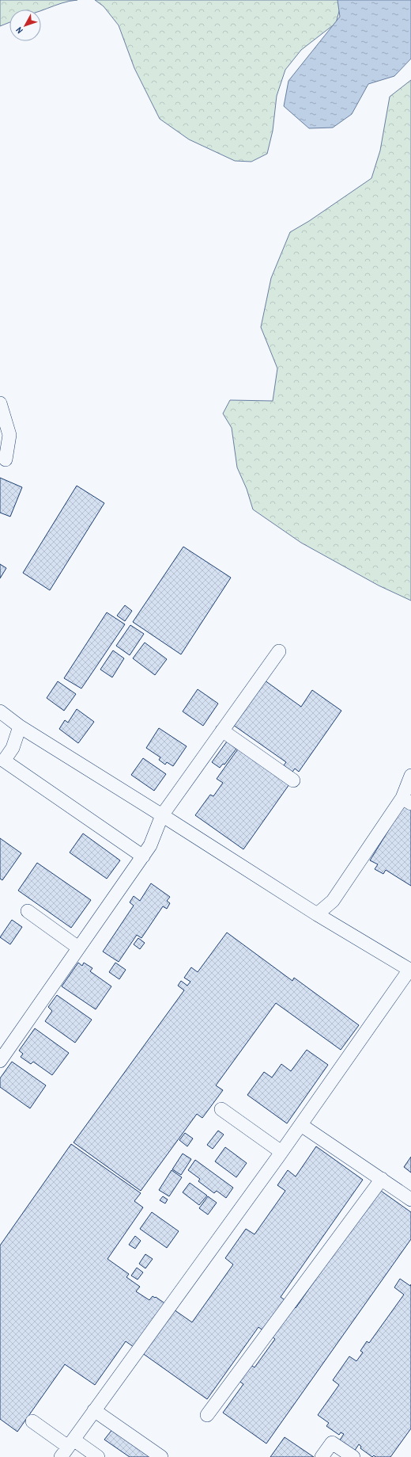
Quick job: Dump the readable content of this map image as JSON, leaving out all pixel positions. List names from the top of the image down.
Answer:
{
  "north": "bottom left"
}
